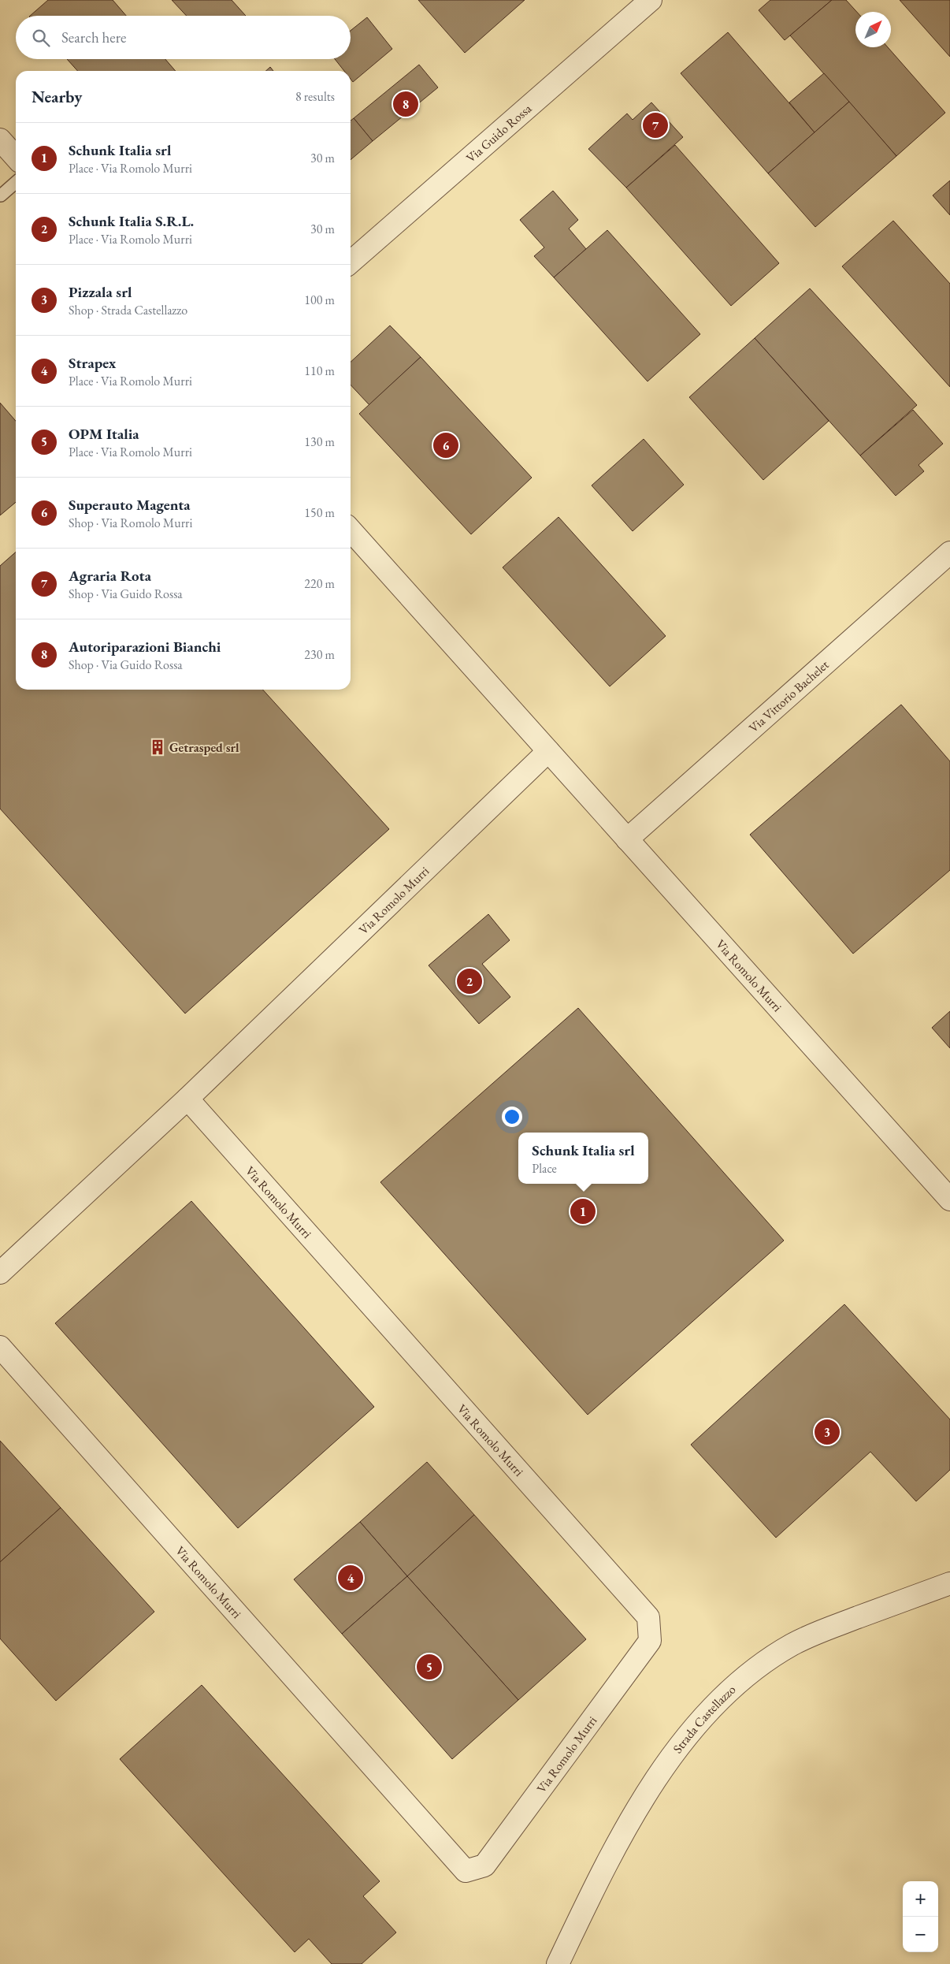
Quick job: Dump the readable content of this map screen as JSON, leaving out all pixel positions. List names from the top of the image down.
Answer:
{
  "streets": {
    "street": [
      "Via Guido Rossa",
      "Via Vittorio Bachelet",
      "Via Romolo Murri",
      "Strada Castellazzo"
    ]
  },
  "crossings": [
    ["Via Vittorio Bachelet", "Via Romolo Murri"]
  ],
  "places": {
    "building": ["Getrasped srl"]
  },
  "north": "top right",
  "page": {
    "search": "Search here",
    "heading": ["Nearby", "8 results"],
    "pins": [
      "8",
      "7",
      "6",
      "2",
      "1",
      "3",
      "4",
      "5"
    ],
    "list": [
      {
        "mark": "1",
        "name": "Schunk Italia srl",
        "note": "Place · Via Romolo Murri",
        "value": "30 m"
      },
      {
        "mark": "2",
        "name": "Schunk Italia S.R.L.",
        "note": "Place · Via Romolo Murri",
        "value": "30 m"
      },
      {
        "mark": "3",
        "name": "Pizzala srl",
        "note": "Shop · Strada Castellazzo",
        "value": "100 m"
      },
      {
        "mark": "4",
        "name": "Strapex",
        "note": "Place · Via Romolo Murri",
        "value": "110 m"
      },
      {
        "mark": "5",
        "name": "OPM Italia",
        "note": "Place · Via Romolo Murri",
        "value": "130 m"
      },
      {
        "mark": "6",
        "name": "Superauto Magenta",
        "note": "Shop · Via Romolo Murri",
        "value": "150 m"
      },
      {
        "mark": "7",
        "name": "Agraria Rota",
        "note": "Shop · Via Guido Rossa",
        "value": "220 m"
      },
      {
        "mark": "8",
        "name": "Autoriparazioni Bianchi",
        "note": "Shop · Via Guido Rossa",
        "value": "230 m"
      }
    ],
    "popup": ["Schunk Italia srl", "Place"],
    "map_buttons": ["+", "−"]
  }
}
